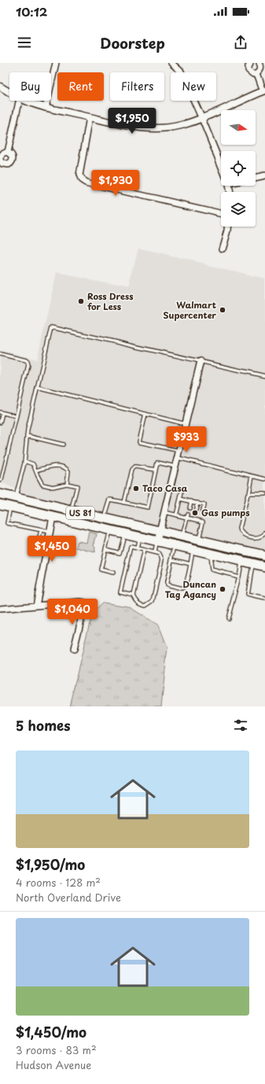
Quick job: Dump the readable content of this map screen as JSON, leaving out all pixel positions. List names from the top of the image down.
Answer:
{
  "streets": {
    "main road": ["US 81"]
  },
  "places": [
    "Ross Dress for Less",
    "Walmart Supercenter",
    "Taco Casa",
    "Gas pumps",
    "Duncan Tag Agancy"
  ],
  "north": "right",
  "page": {
    "status": "10:12",
    "header": "Doorstep",
    "chip": [
      "Buy",
      "Rent",
      "Filters",
      "New"
    ],
    "price": [
      "$1,950",
      "$1,930",
      "$933",
      "$1,450",
      "$1,040"
    ],
    "heading": "5 homes",
    "list": [
      {
        "name": "$1,950/mo",
        "note": "4 rooms · 128 m² · North Overland Drive"
      },
      {
        "name": "$1,450/mo",
        "note": "3 rooms · 83 m² · Hudson Avenue"
      }
    ]
  }
}
